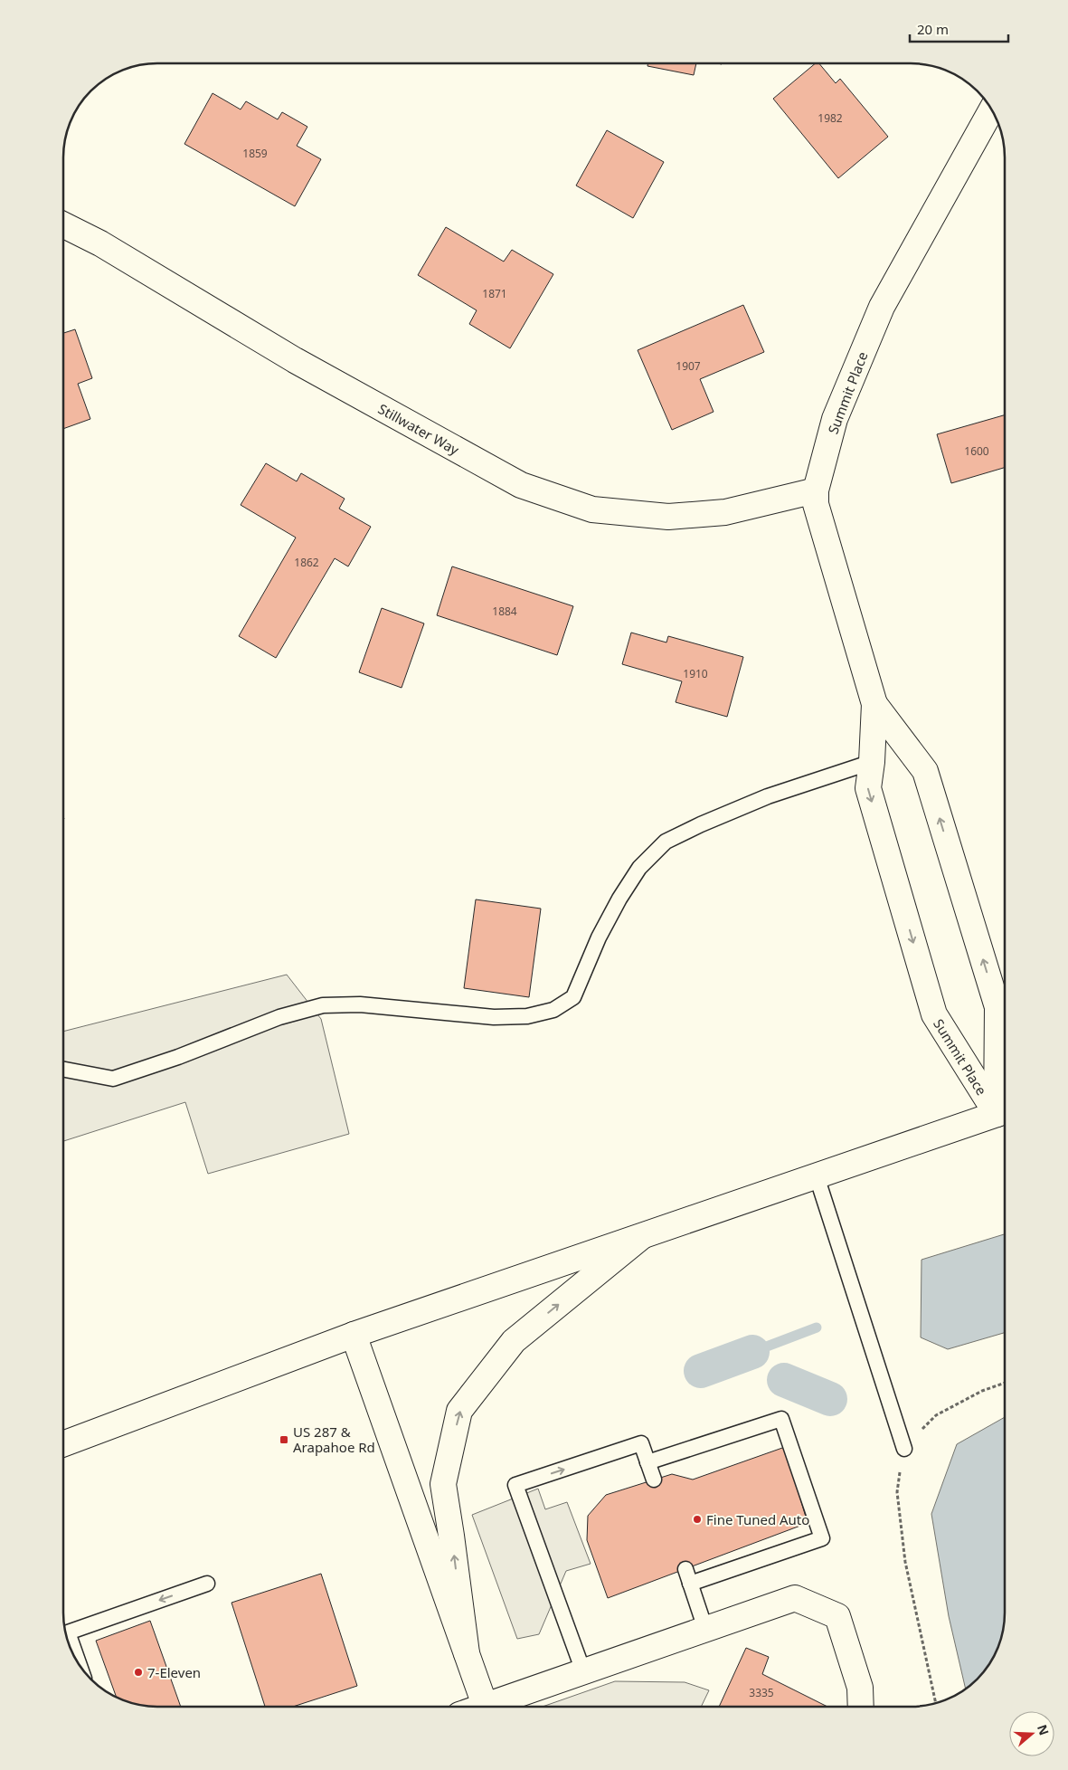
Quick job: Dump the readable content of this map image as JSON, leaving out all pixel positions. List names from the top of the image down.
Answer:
{
  "streets": {
    "street": ["Summit Place", "Stillwater Way"]
  },
  "crossings": [
    ["Summit Place", "Stillwater Way"]
  ],
  "places": {
    "transit": ["US 287 & Arapahoe Rd"],
    "other": ["Fine Tuned Auto", "7-Eleven"]
  },
  "house_numbers": [
    "1982",
    "1859",
    "1871",
    "1907",
    "1600",
    "1862",
    "1884",
    "1910",
    "3335"
  ],
  "scale_bar": "20 m",
  "north": "right"
}
